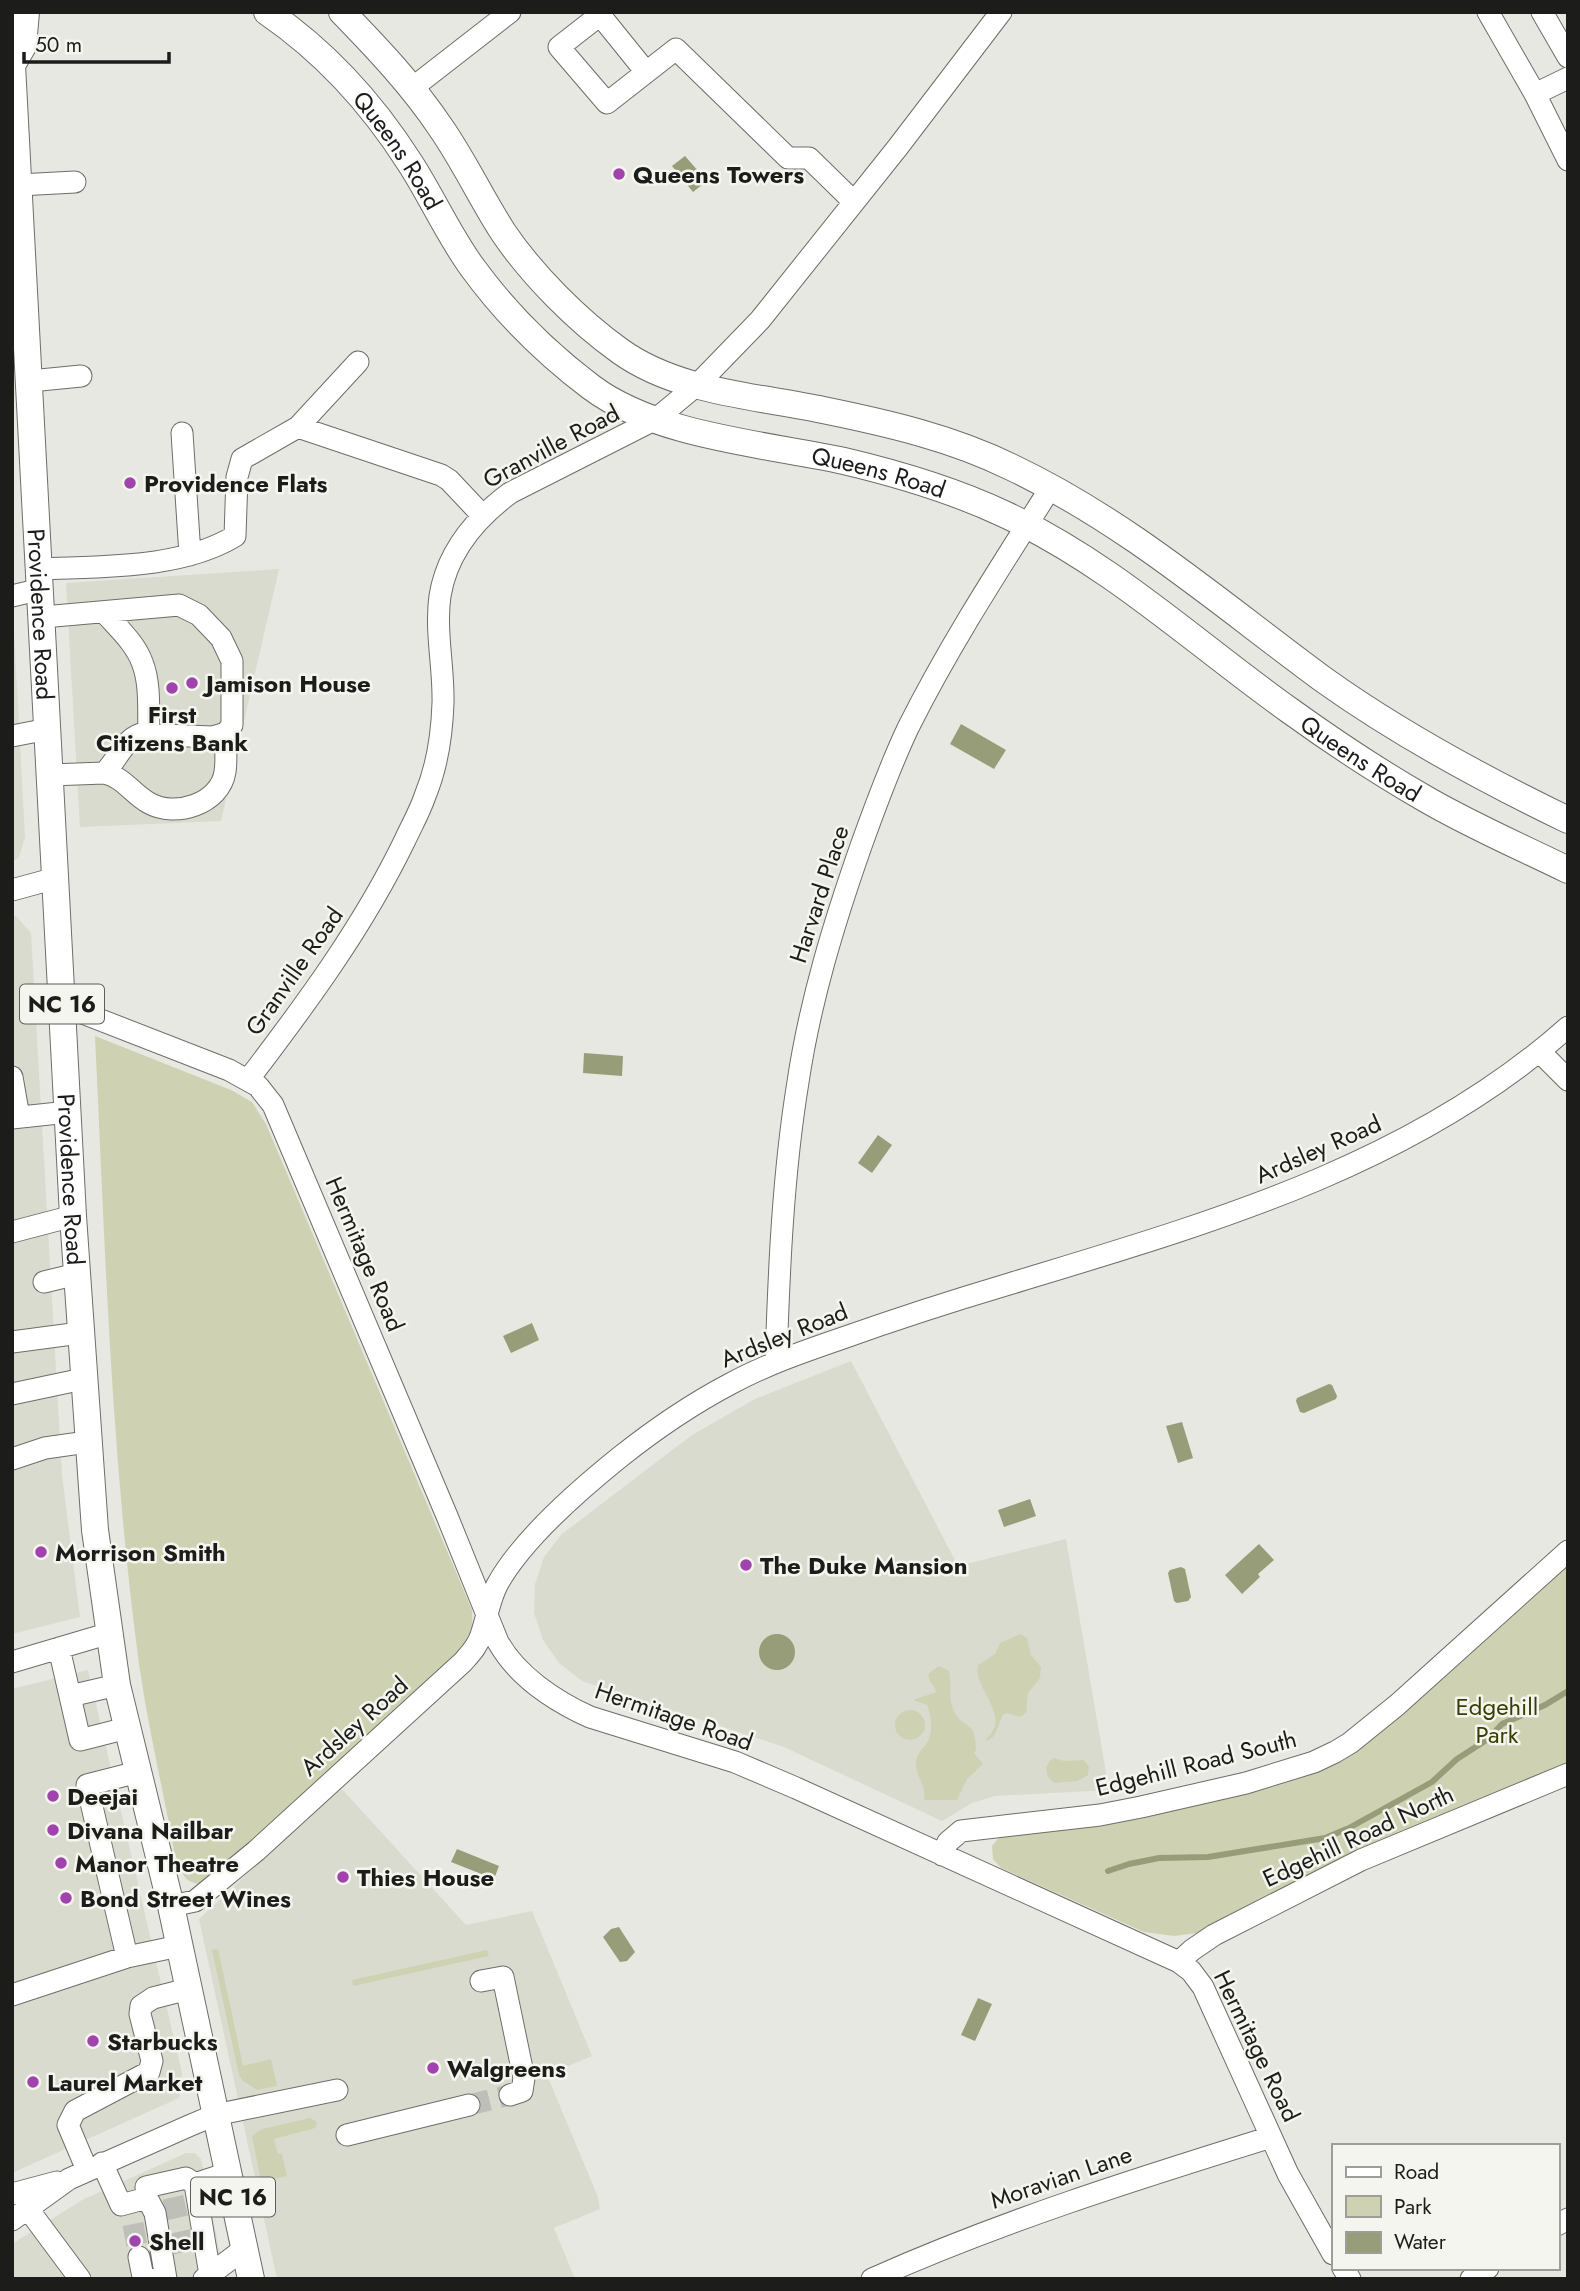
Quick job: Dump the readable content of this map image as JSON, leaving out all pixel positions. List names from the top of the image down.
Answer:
{
  "streets": {
    "main road": ["Queens Road", "Providence Road", "NC 16"],
    "street": [
      "Granville Road",
      "Harvard Place",
      "Ardsley Road",
      "Hermitage Road",
      "Edgehill Road South",
      "Edgehill Road North",
      "Moravian Lane"
    ]
  },
  "crossings": [
    ["Queens Road", "Granville Road"],
    ["Queens Road", "Harvard Place"],
    ["Granville Road", "Hermitage Road"],
    ["Providence Road", "Ardsley Road"],
    ["Providence Road", "Hermitage Road"],
    ["Harvard Place", "Ardsley Road"],
    ["Ardsley Road", "Hermitage Road"],
    ["Hermitage Road", "Edgehill Road South"],
    ["Hermitage Road", "Edgehill Road North"],
    ["Hermitage Road", "Moravian Lane"]
  ],
  "parks": ["Edgehill Park"],
  "places": [
    "Queens Towers",
    "Providence Flats",
    "Jamison House",
    "First Citizens Bank",
    "Morrison Smith",
    "The Duke Mansion",
    "Deejai",
    "Divana Nailbar",
    "Manor Theatre",
    "Thies House",
    "Bond Street Wines",
    "Starbucks",
    "Walgreens",
    "Laurel Market",
    "Shell"
  ],
  "legend": ["Road", "Park", "Water"],
  "scale_bar": "50 m"
}
